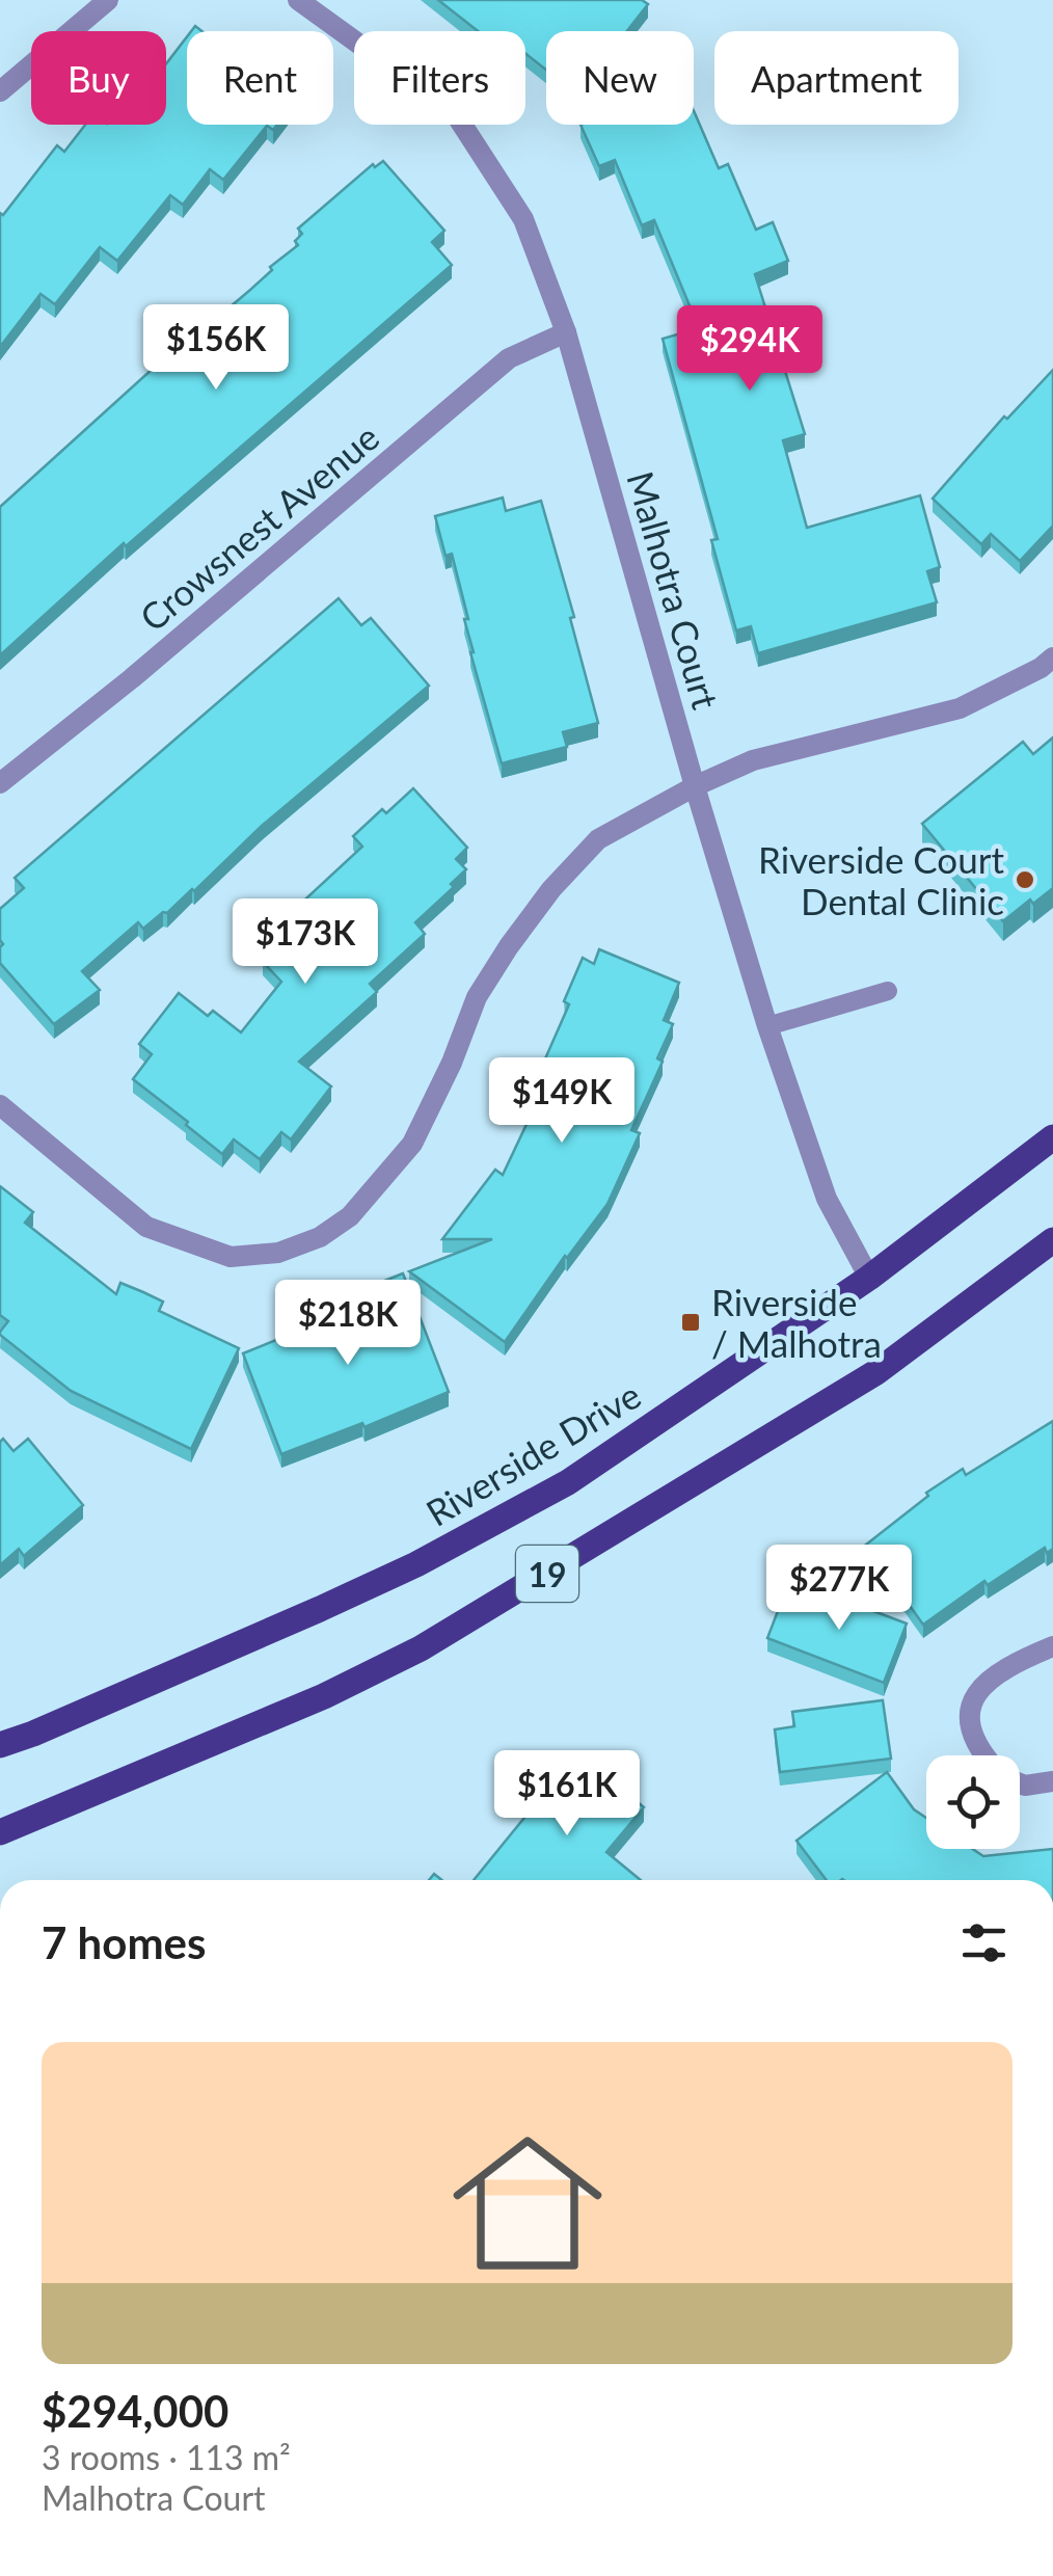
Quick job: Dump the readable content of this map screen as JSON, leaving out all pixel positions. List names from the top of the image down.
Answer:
{
  "streets": {
    "main road": ["Riverside Drive", "19"],
    "street": ["Crowsnest Avenue", "Malhotra Court"]
  },
  "crossings": [
    ["Crowsnest Avenue", "Malhotra Court"],
    ["Malhotra Court", "Riverside Drive"]
  ],
  "places": {
    "other": ["Riverside Court Dental Clinic"],
    "transit": ["Riverside / Malhotra"]
  },
  "page": {
    "chip": [
      "Buy",
      "Rent",
      "Filters",
      "New",
      "Apartment"
    ],
    "price": [
      "$156K",
      "$294K",
      "$173K",
      "$149K",
      "$218K",
      "$277K",
      "$161K"
    ],
    "heading": "7 homes",
    "list": [
      {
        "name": "$294,000",
        "note": "3 rooms · 113 m² · Malhotra Court"
      }
    ]
  }
}
